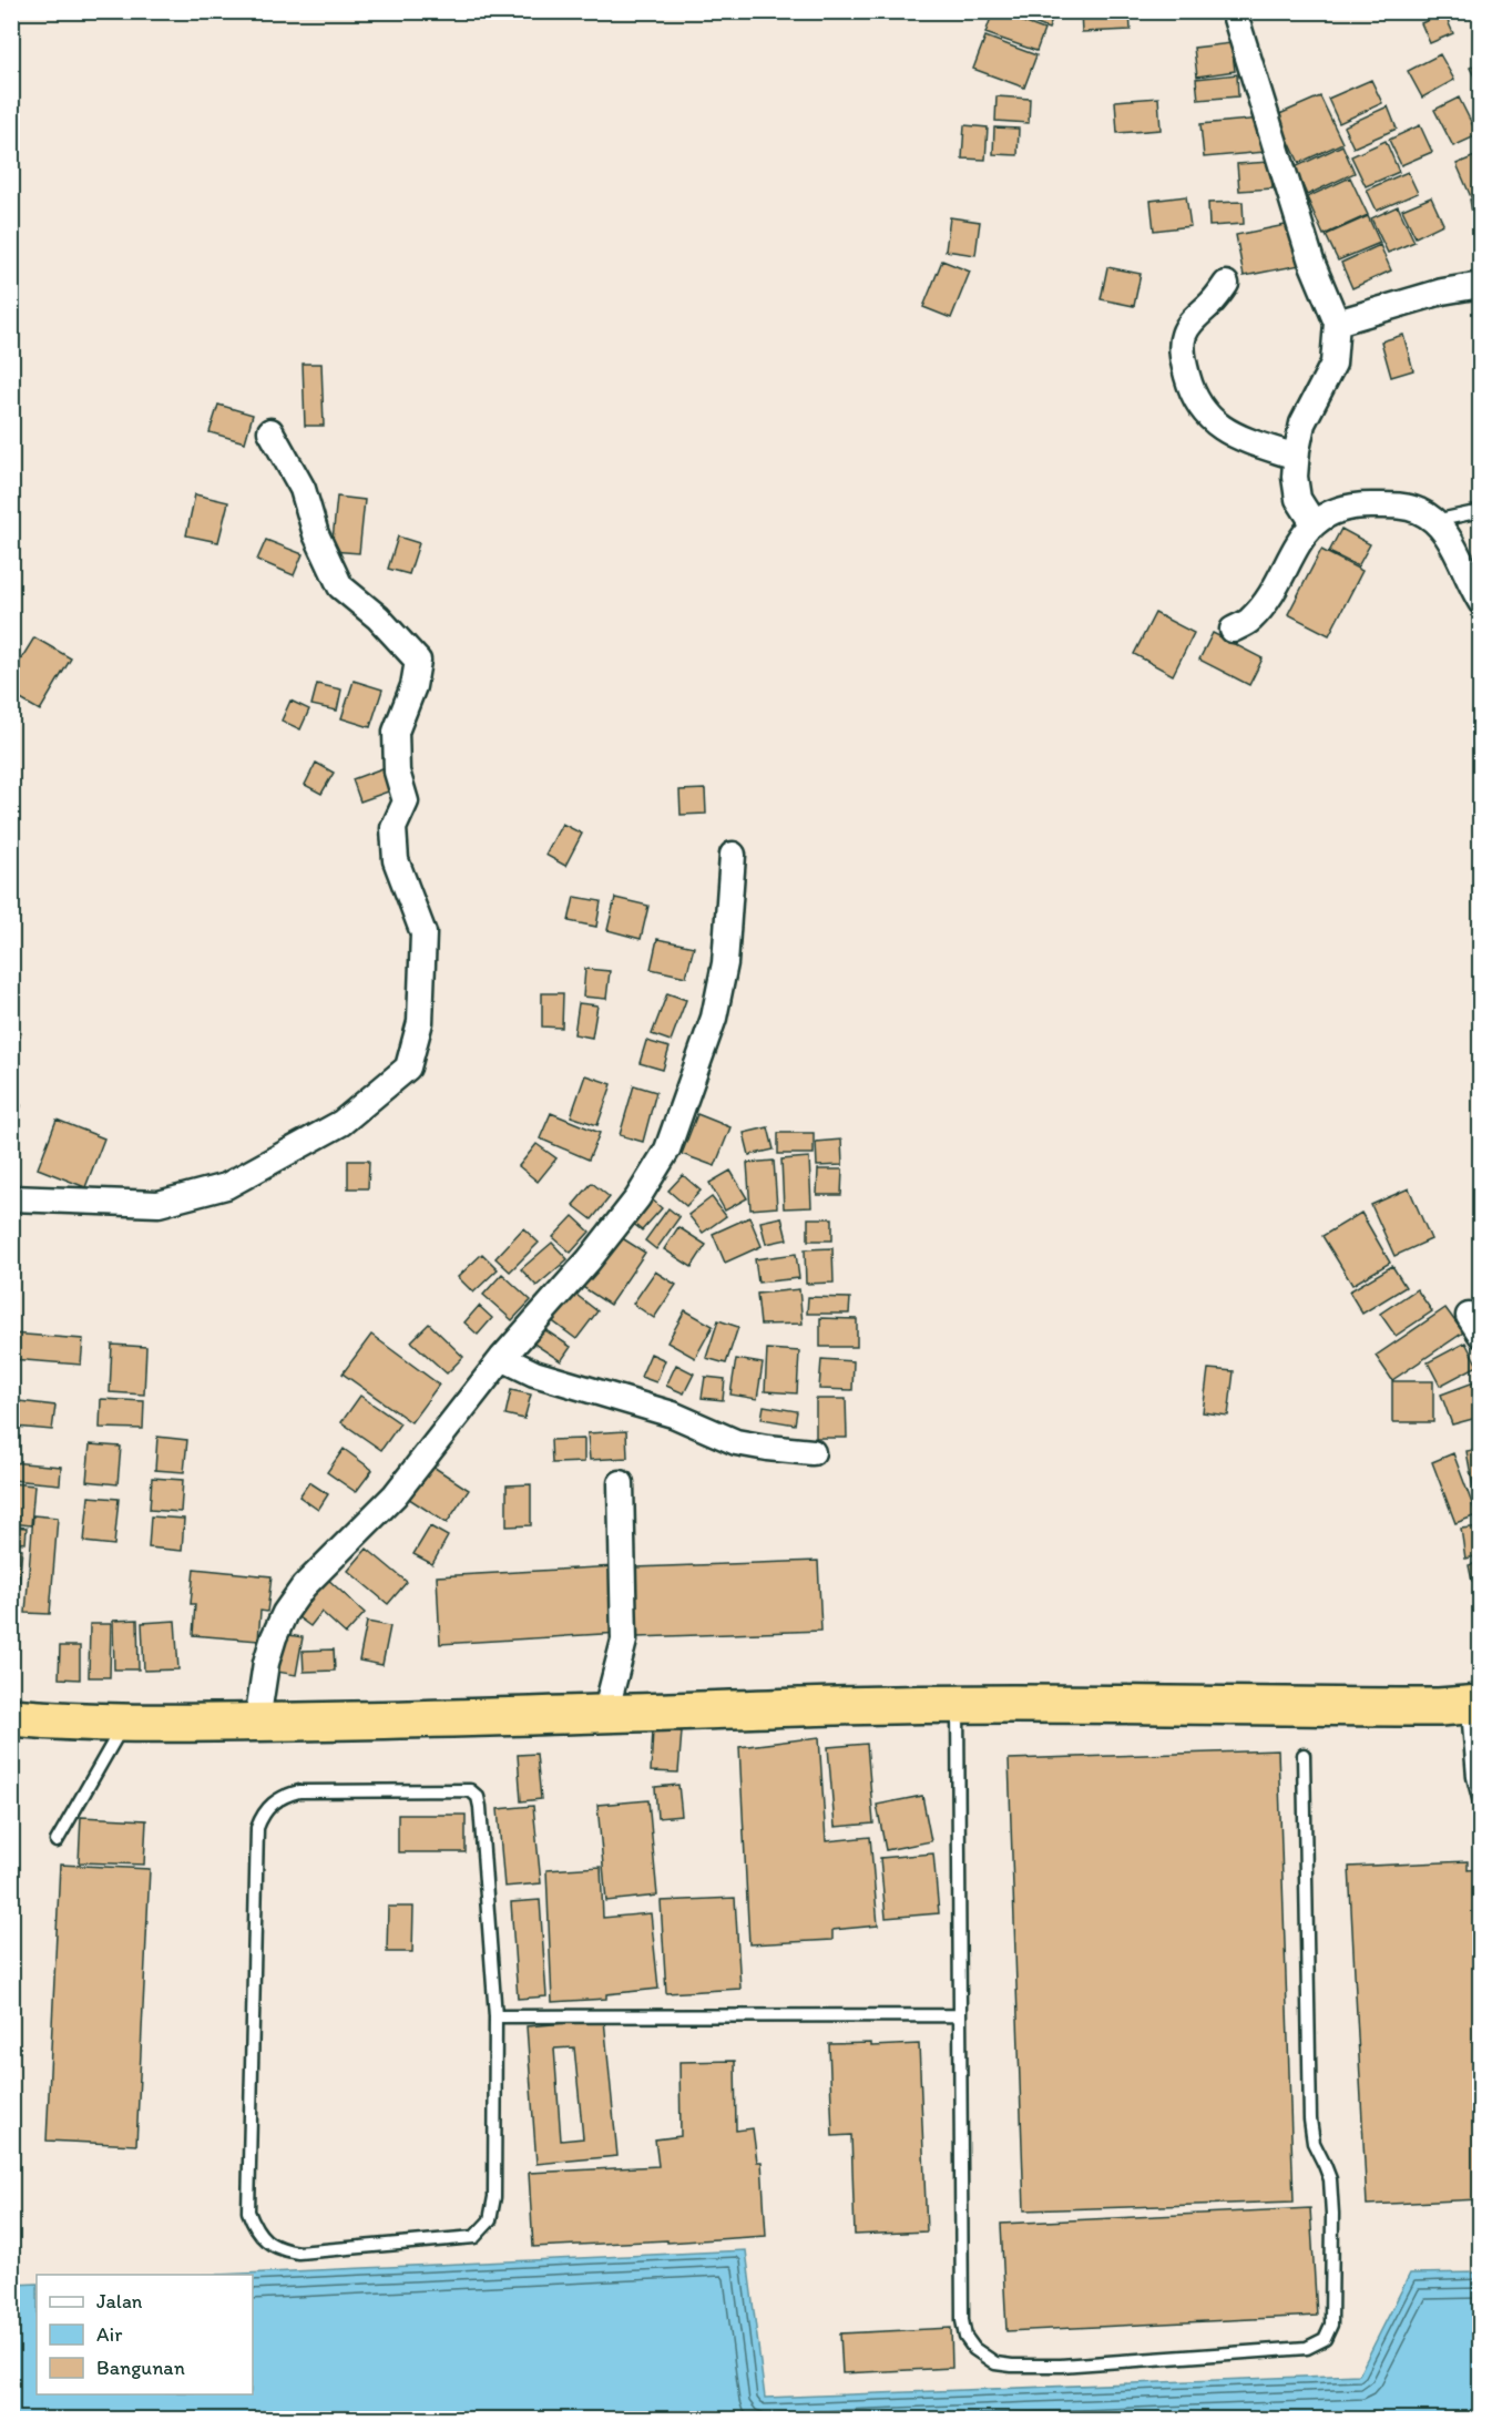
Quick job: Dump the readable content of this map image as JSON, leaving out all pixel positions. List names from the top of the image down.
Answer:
{
  "legend": ["Jalan", "Air", "Bangunan"]
}
